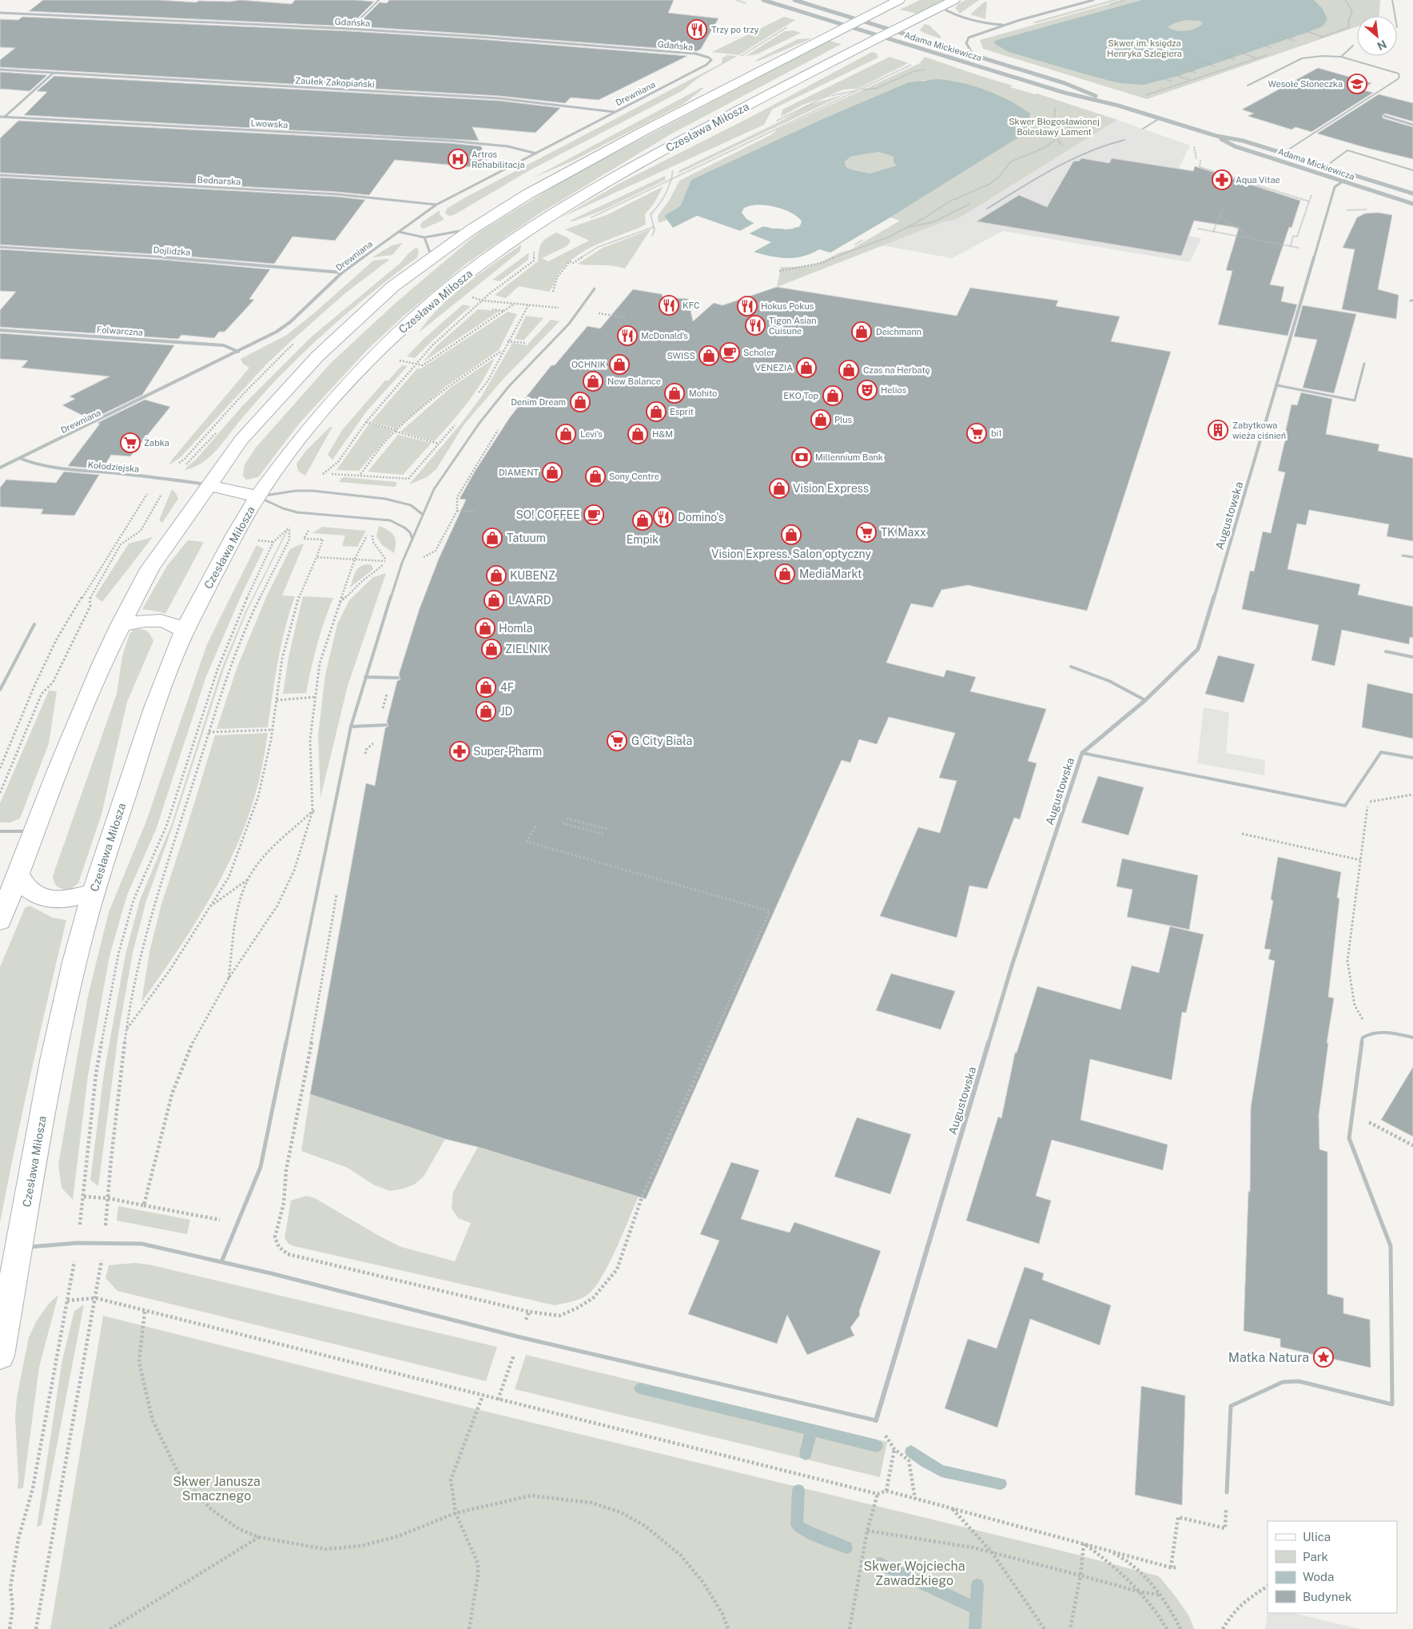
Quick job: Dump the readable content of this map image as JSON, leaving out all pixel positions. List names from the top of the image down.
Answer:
{
  "streets": {
    "main road": ["Czesława Miłosza"],
    "street": [
      "Gdańska",
      "Adama Mickiewicza",
      "Zaułek Zakopiański",
      "Drewniana",
      "Lwowska",
      "Bednarska",
      "Dojlidzka",
      "Folwarczna",
      "Kołodziejska",
      "Augustowska"
    ]
  },
  "crossings": [
    ["Gdańska", "Drewniana"],
    ["Adama Mickiewicza", "Czesława Miłosza"],
    ["Adama Mickiewicza", "Augustowska"],
    ["Zaułek Zakopiański", "Drewniana"],
    ["Drewniana", "Lwowska"],
    ["Drewniana", "Bednarska"],
    ["Drewniana", "Dojlidzka"],
    ["Drewniana", "Folwarczna"],
    ["Drewniana", "Kołodziejska"]
  ],
  "parks": [
    "Skwer im. księdza Henryka Szlegiera",
    "Skwer Błogosławionej Bolesławy Lament",
    "Skwer Janusza Smacznego",
    "Skwer Wojciecha Zawadzkiego"
  ],
  "places": {
    "restaurant": [
      "Trzy po trzy",
      "KFC",
      "Hokus Pokus",
      "Tigon Asian Cuisune",
      "McDonald's",
      "Domino's"
    ],
    "school or university": ["Wesołe Słoneczka"],
    "hospital": ["Artros Rehabilitacja"],
    "pharmacy": ["Aqua Vitae", "Super-Pharm"],
    "shop": [
      "Deichmann",
      "SWISS",
      "OCHNIK",
      "VENEZIA",
      "Czas na Herbatę",
      "New Balance",
      "Mohito",
      "EKO Top",
      "Denim Dream",
      "Esprit",
      "Plus",
      "Levi's",
      "H&M",
      "DIAMENT",
      "Sony Centre",
      "Vision Express",
      "Empik",
      "Vision Express. Salon optyczny",
      "Tatuum",
      "MediaMarkt",
      "KUBENZ",
      "LAVARD",
      "Homla",
      "ZIELNIK",
      "4F",
      "JD"
    ],
    "cafe": ["Scholer", "SO! COFFEE"],
    "theatre": ["Helios"],
    "building": ["Zabytkowa wieża ciśnień"],
    "supermarket": [
      "bi1",
      "Żabka",
      "TK Maxx",
      "G City Biała"
    ],
    "bank": ["Millennium Bank"],
    "place": ["Matka Natura"]
  },
  "legend": [
    "Ulica",
    "Park",
    "Woda",
    "Budynek"
  ],
  "north": "bottom right"
}
